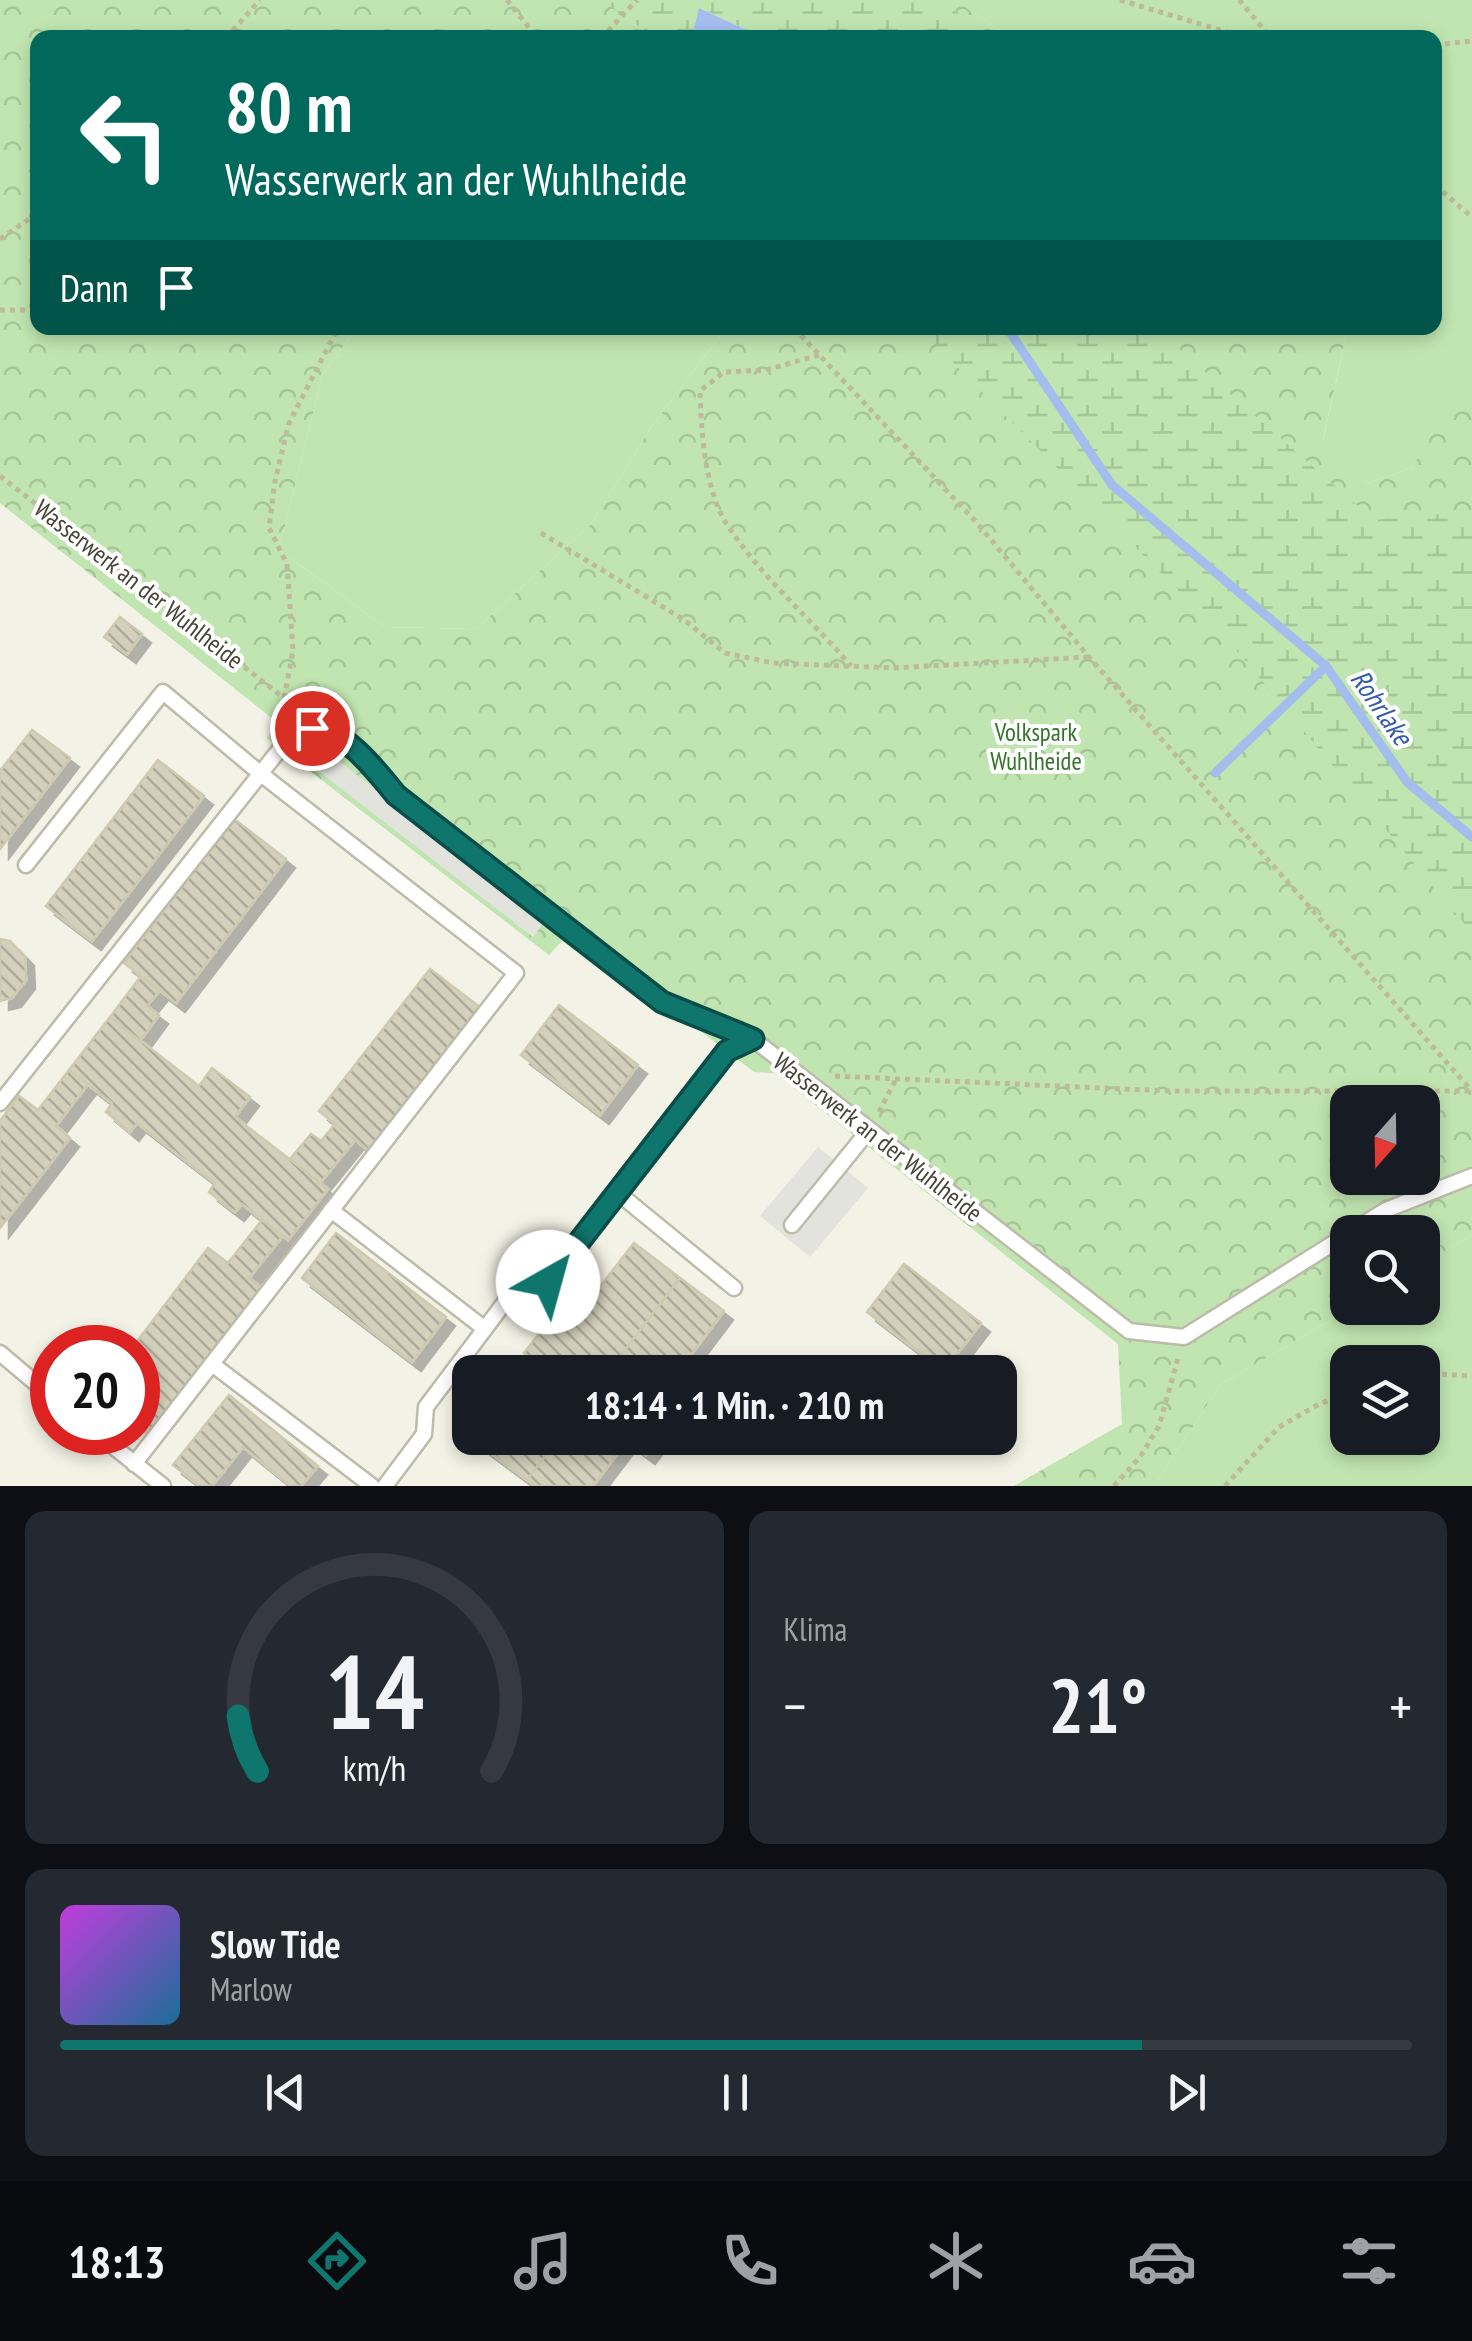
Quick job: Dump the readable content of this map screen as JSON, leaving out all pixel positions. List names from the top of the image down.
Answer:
{
  "streets": {
    "lane": ["Wasserwerk an der Wuhlheide"]
  },
  "water": ["Rohrlake"],
  "parks": ["Volkspark Wuhlheide"],
  "north": "bottom",
  "page": {
    "turn": ["80 m", "Wasserwerk an der Wuhlheide"],
    "then": "Dann",
    "limit": "20",
    "trip": "18:14 · 1 Min. · 210 m",
    "tile": "Klima",
    "heat": ["−", "21°", "+"],
    "song": ["Slow Tide", "Marlow"],
    "tabs": "18:13",
    "gauge": ["14", "km/h"]
  }
}
